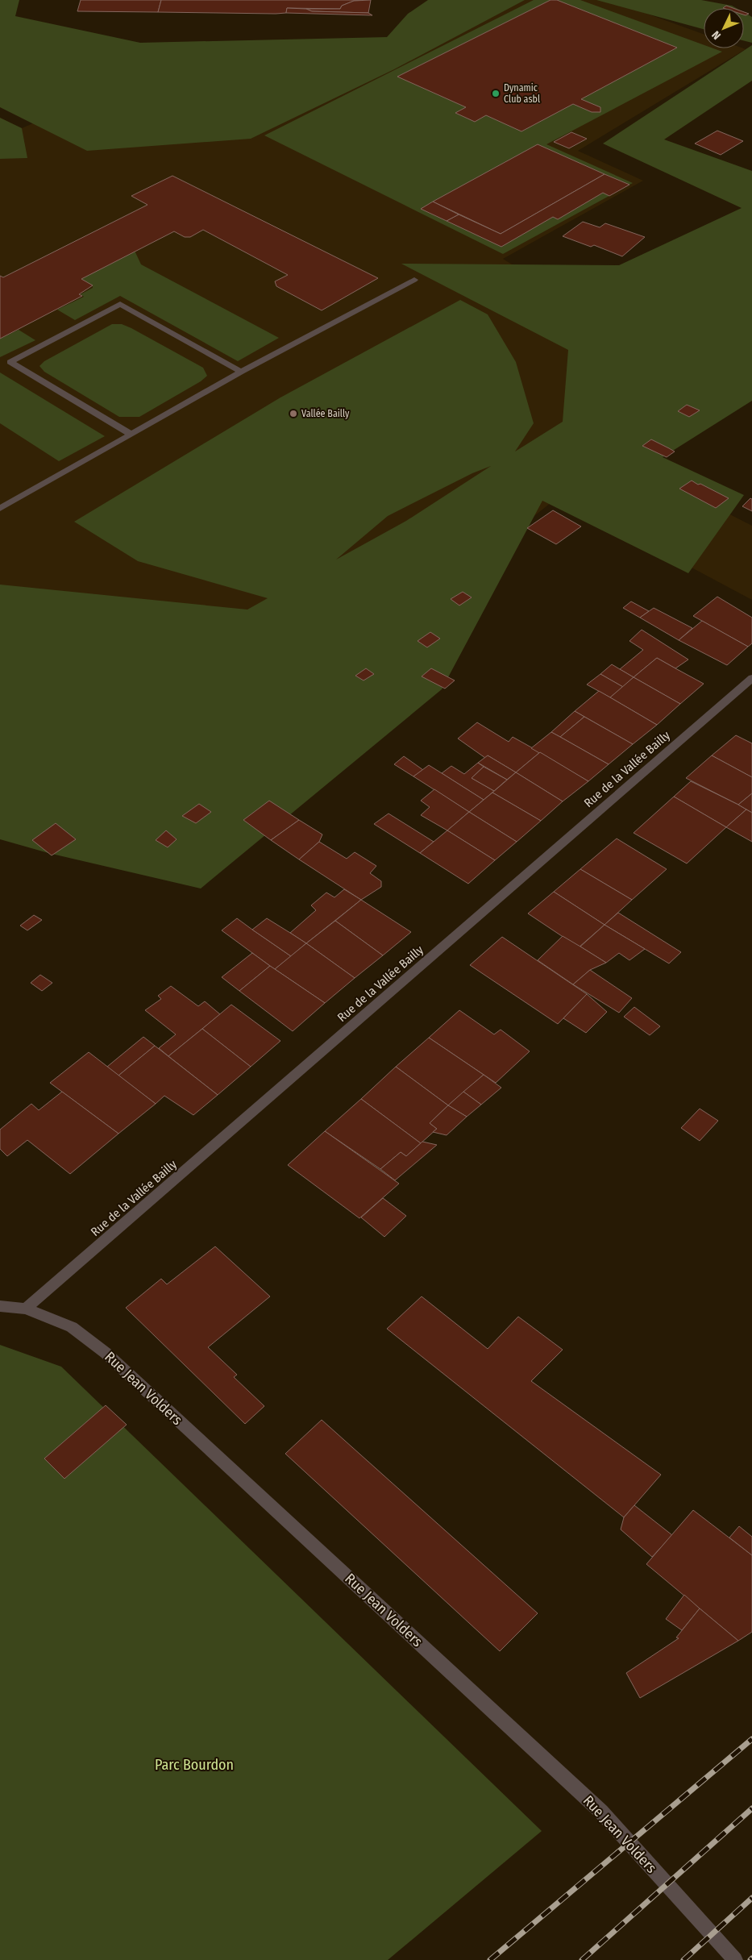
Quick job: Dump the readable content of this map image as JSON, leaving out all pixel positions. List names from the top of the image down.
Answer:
{
  "streets": {
    "street": ["Rue de la Vallée Bailly", "Rue Jean Volders"]
  },
  "crossings": [
    ["Rue de la Vallée Bailly", "Rue Jean Volders"]
  ],
  "parks": ["Parc Bourdon"],
  "places": ["Dynamic Club asbl", "Vallée Bailly"],
  "north": "bottom left"
}
